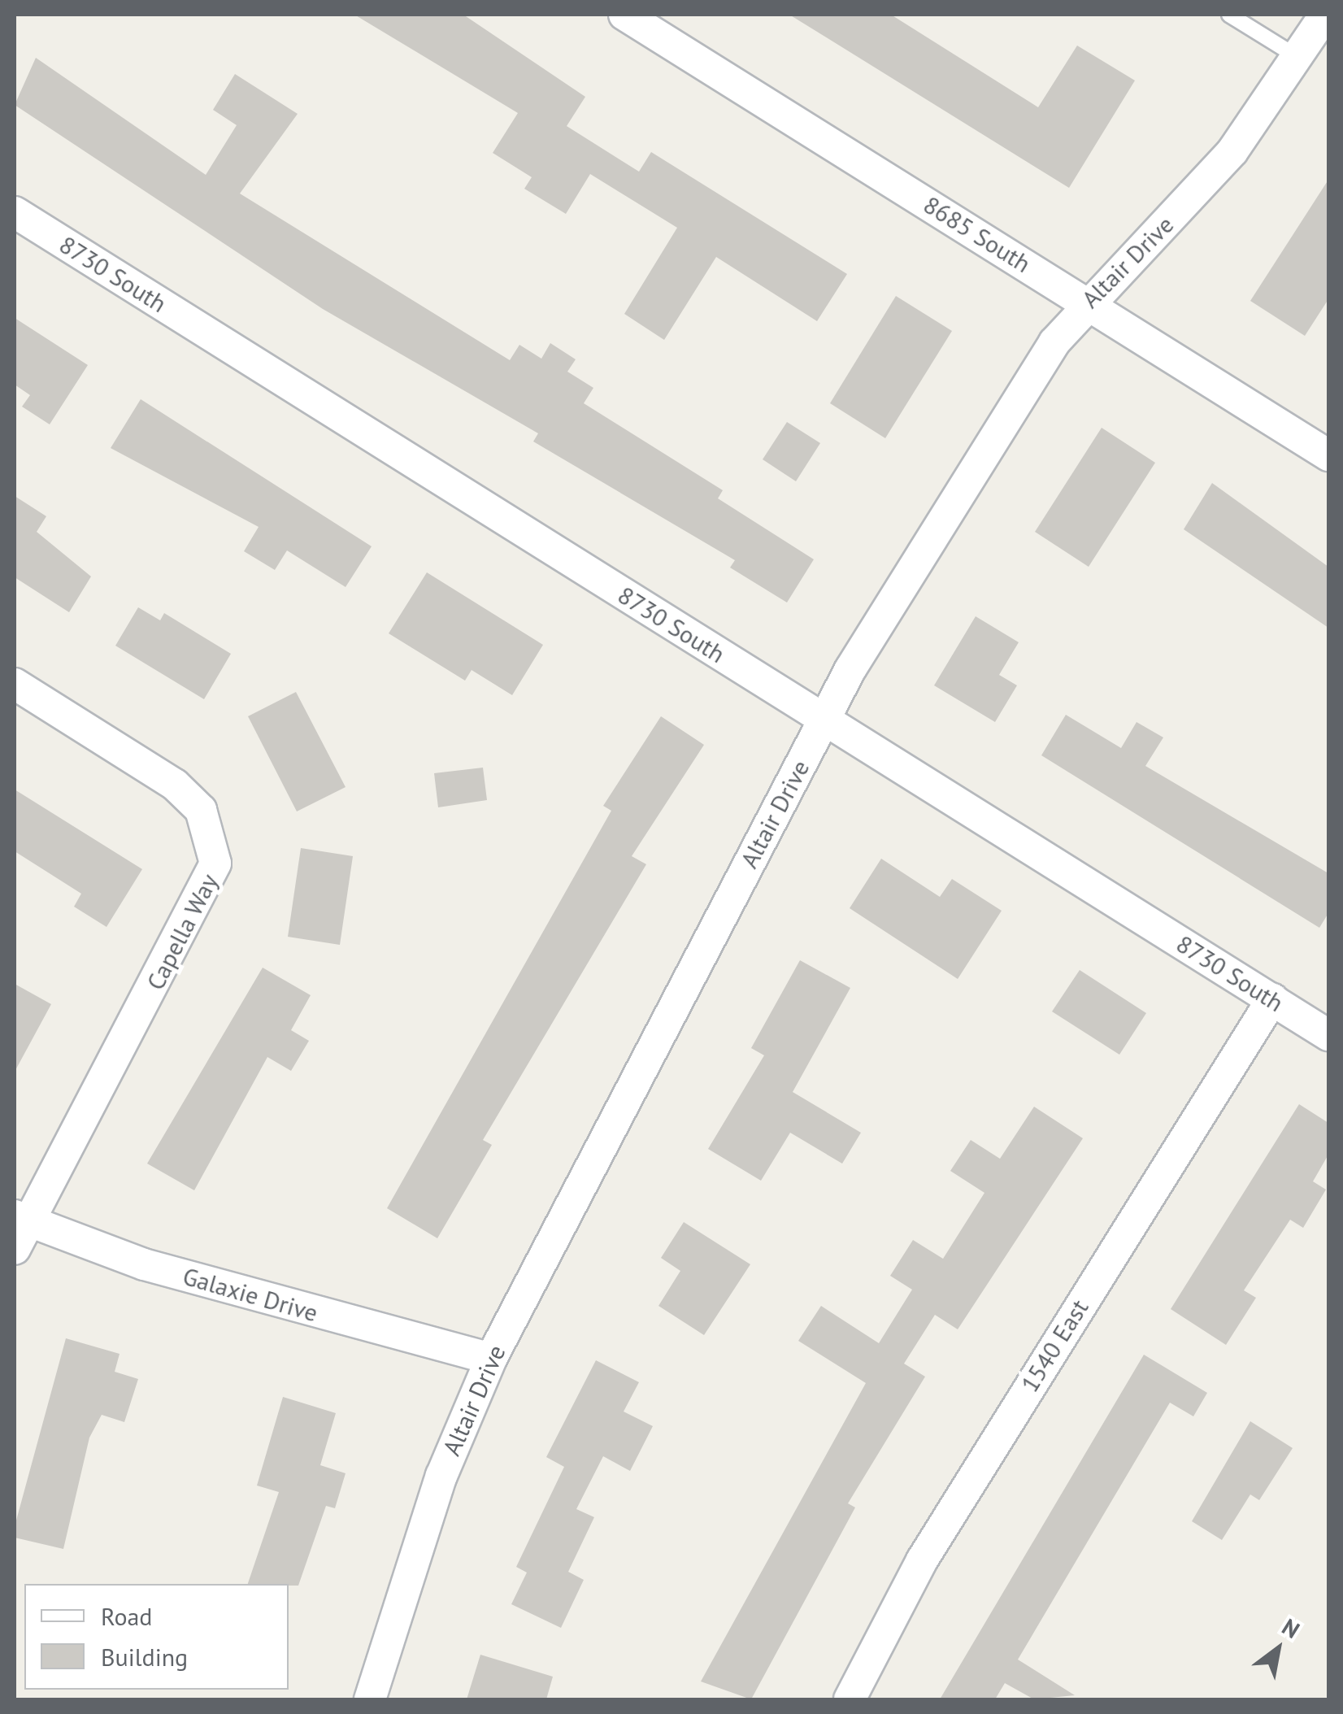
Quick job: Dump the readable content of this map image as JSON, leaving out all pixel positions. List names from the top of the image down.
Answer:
{
  "streets": {
    "street": [
      "8685 South",
      "Altair Drive",
      "8730 South",
      "Capella Way",
      "Galaxie Drive",
      "1540 East"
    ]
  },
  "crossings": [
    ["8685 South", "Altair Drive"],
    ["Altair Drive", "8730 South"],
    ["Altair Drive", "Galaxie Drive"],
    ["8730 South", "1540 East"],
    ["Capella Way", "Galaxie Drive"]
  ],
  "legend": ["Road", "Building"],
  "north": "top right"
}
